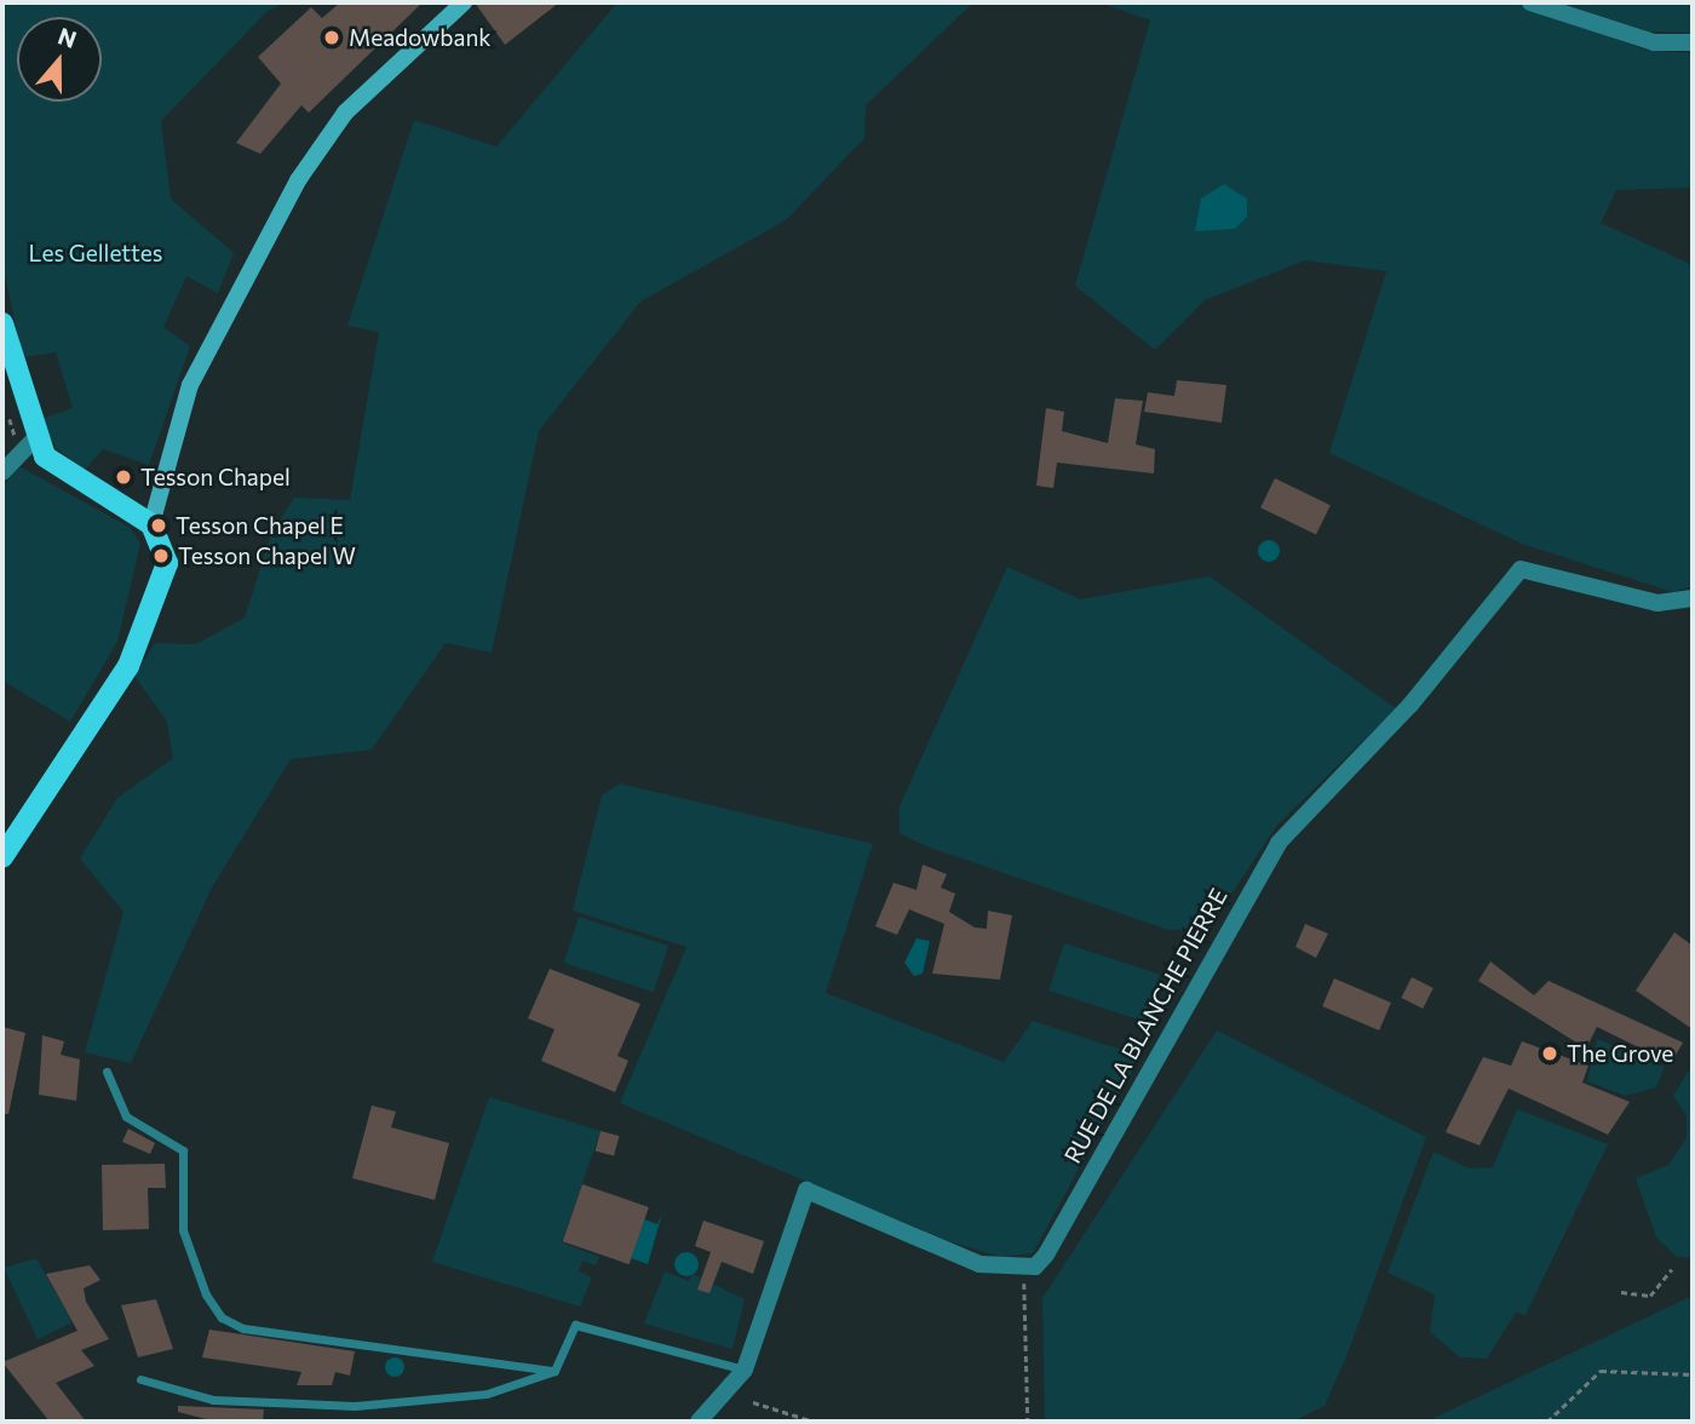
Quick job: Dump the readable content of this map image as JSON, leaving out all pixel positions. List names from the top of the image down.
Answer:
{
  "streets": {
    "street": ["RUE DE LA BLANCHE PIERRE"]
  },
  "parks": ["Les Gellettes"],
  "places": [
    "Meadowbank",
    "Tesson Chapel",
    "Tesson Chapel E",
    "Tesson Chapel W",
    "The Grove"
  ],
  "north": "top"
}
